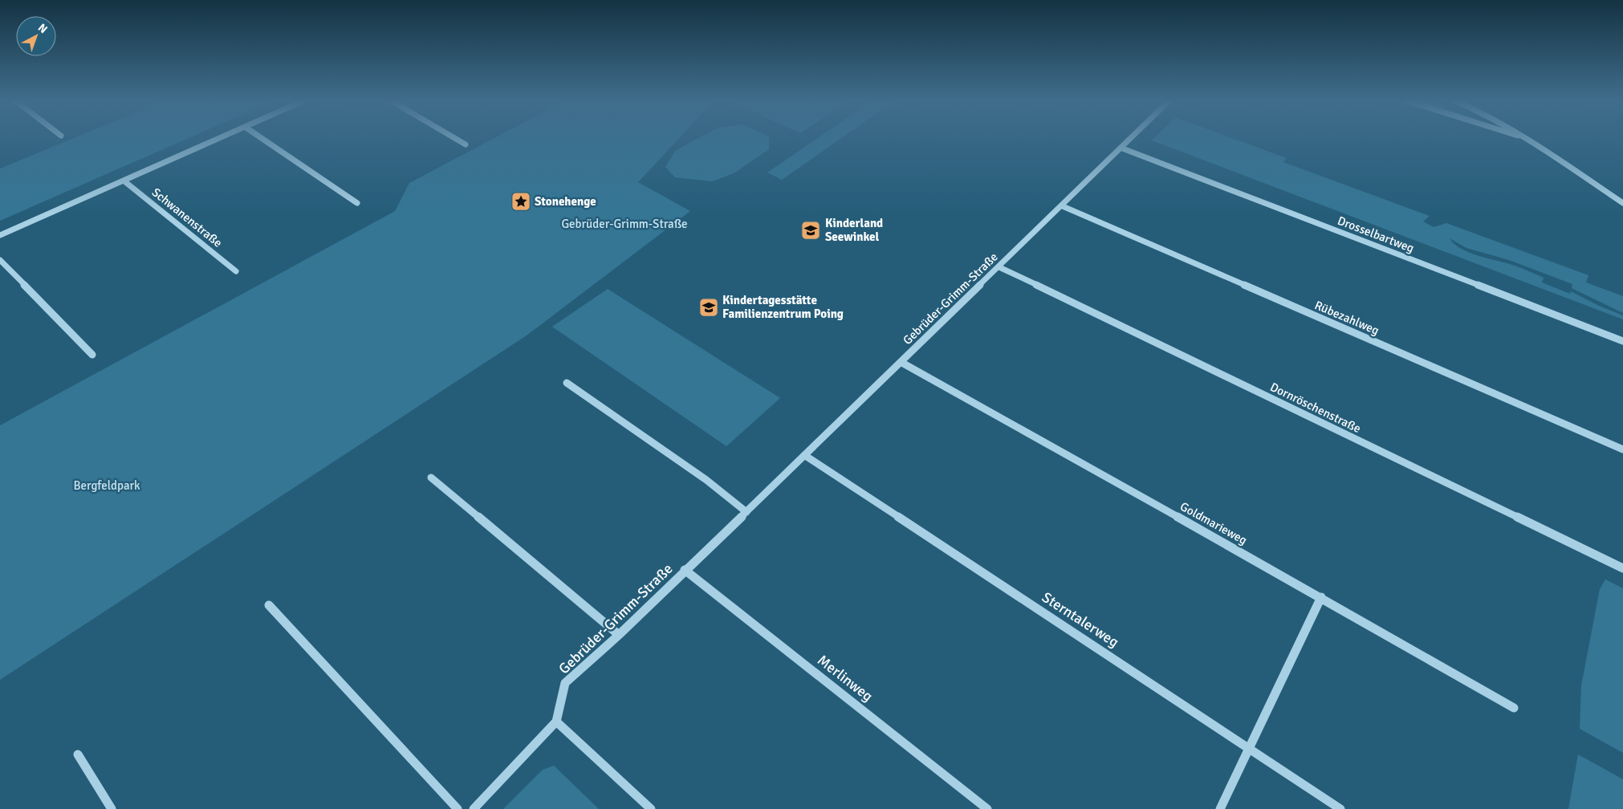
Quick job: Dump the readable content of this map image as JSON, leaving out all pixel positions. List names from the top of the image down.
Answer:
{
  "streets": {
    "street": [
      "Schwanenstraße",
      "Drosselbartweg",
      "Gebrüder-Grimm-Straße",
      "Rübezahlweg",
      "Dornröschenstraße",
      "Goldmarieweg",
      "Sterntalerweg",
      "Merlinweg"
    ]
  },
  "crossings": [
    ["Drosselbartweg", "Gebrüder-Grimm-Straße"],
    ["Gebrüder-Grimm-Straße", "Rübezahlweg"],
    ["Gebrüder-Grimm-Straße", "Dornröschenstraße"],
    ["Gebrüder-Grimm-Straße", "Goldmarieweg"],
    ["Gebrüder-Grimm-Straße", "Sterntalerweg"],
    ["Gebrüder-Grimm-Straße", "Merlinweg"]
  ],
  "parks": ["Gebrüder-Grimm-Straße", "Bergfeldpark"],
  "places": {
    "place": ["Stonehenge"],
    "school or university": ["Kinderland Seewinkel", "Kindertagesstätte Familienzentrum Poing"]
  },
  "north": "top right"
}
